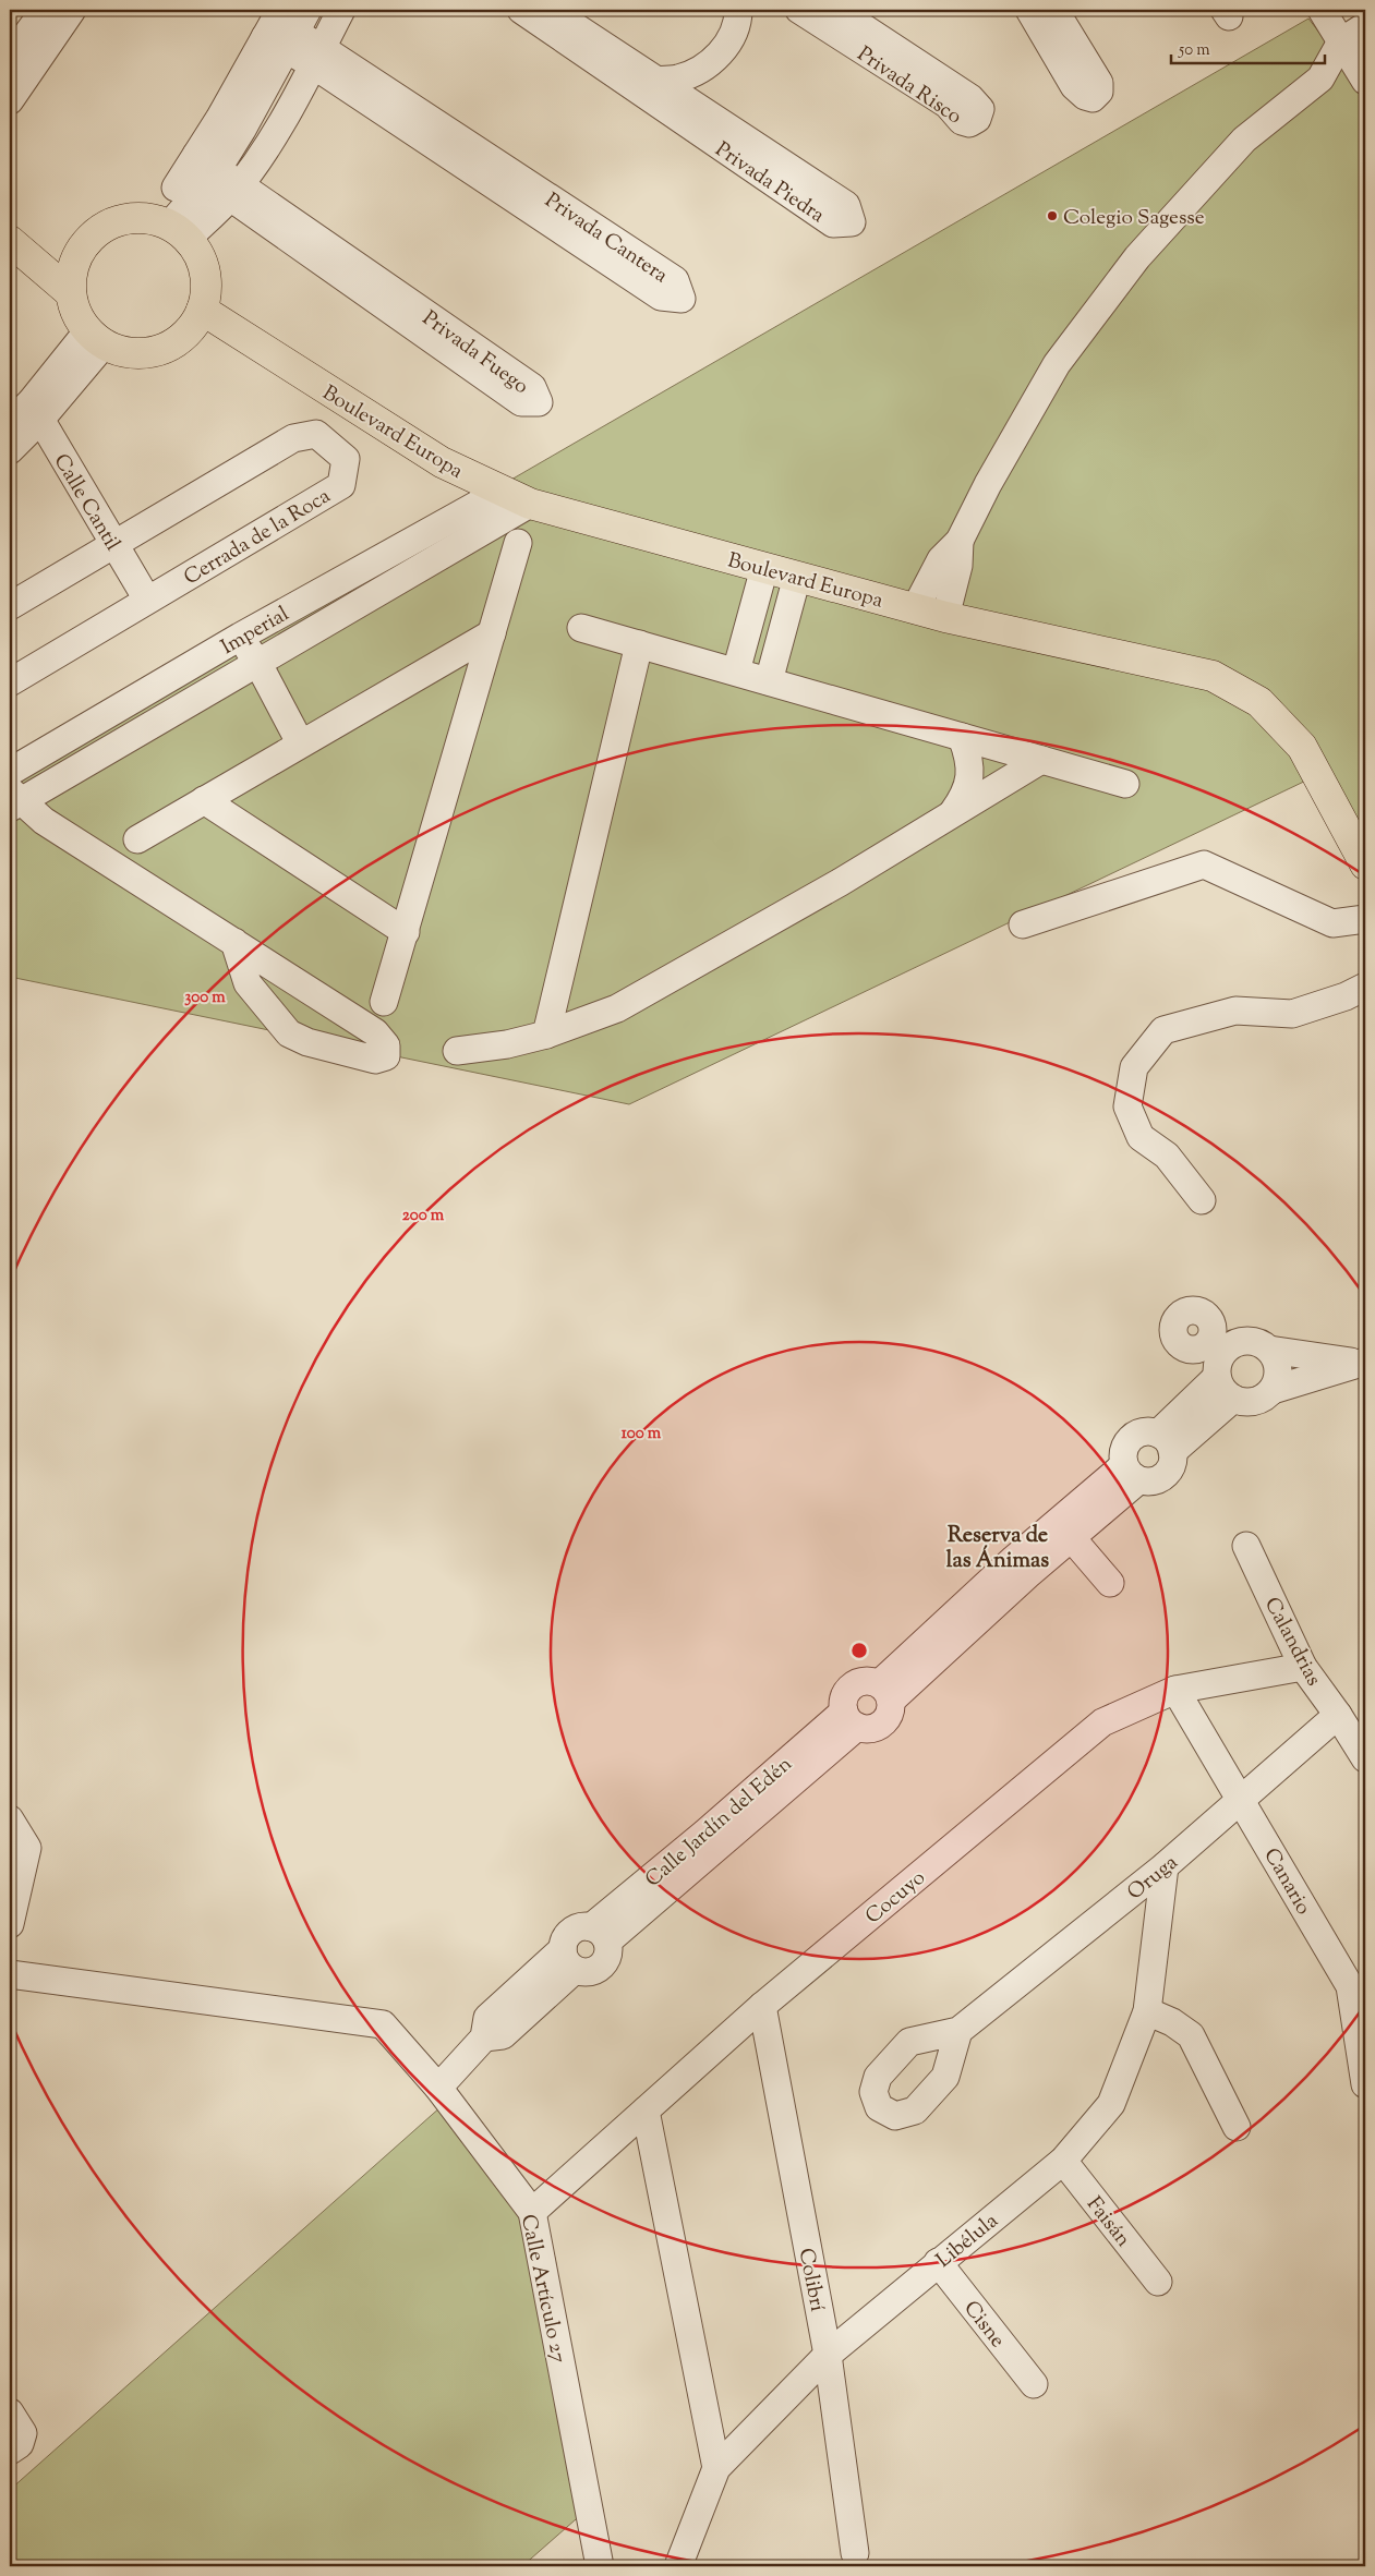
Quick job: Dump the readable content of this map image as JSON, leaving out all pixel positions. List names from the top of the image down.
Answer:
{
  "streets": {
    "main road": ["Boulevard Europa"],
    "street": [
      "Privada Risco",
      "Privada Piedra",
      "Privada Cantera",
      "Privada Fuego",
      "Calle Cantil",
      "Cerrada de la Roca",
      "Imperial",
      "Calandrias",
      "Calle Jardín del Edén",
      "Oruga",
      "Canario",
      "Cocuyo",
      "Faisán",
      "Libélula",
      "Colibrí",
      "Calle Artículo 27",
      "Cisne"
    ]
  },
  "crossings": [
    ["Boulevard Europa", "Imperial"],
    ["Calle Cantil", "Cerrada de la Roca"],
    ["Calandrias", "Oruga"],
    ["Calandrias", "Cocuyo"],
    ["Oruga", "Canario"],
    ["Oruga", "Libélula"],
    ["Canario", "Cocuyo"],
    ["Cocuyo", "Colibrí"],
    ["Cocuyo", "Calle Artículo 27"],
    ["Faisán", "Libélula"],
    ["Libélula", "Colibrí"],
    ["Libélula", "Cisne"]
  ],
  "districts": ["Reserva de las Ánimas"],
  "places": ["Colegio Sagesse"],
  "scale_bar": "50 m",
  "rings": ["300 m", "200 m", "100 m"]
}
